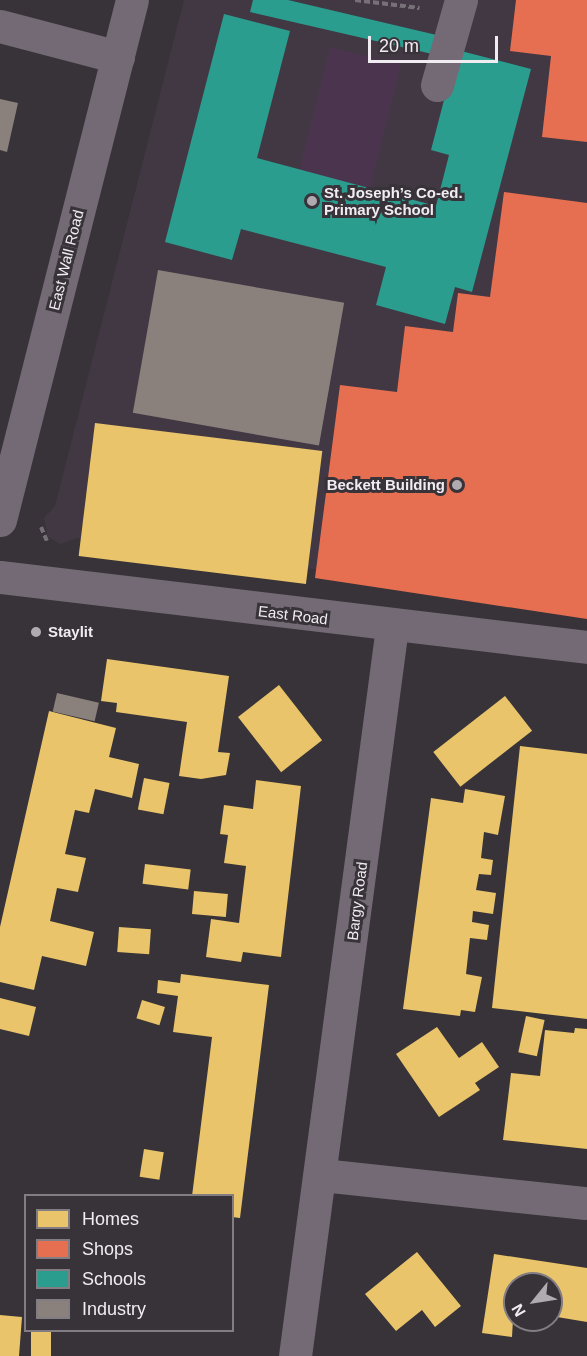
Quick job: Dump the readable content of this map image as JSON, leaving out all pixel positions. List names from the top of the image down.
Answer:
{
  "streets": {
    "main road": ["East Wall Road"],
    "street": ["East Road", "Bargy Road"]
  },
  "crossings": [
    ["East Road", "Bargy Road"]
  ],
  "places": ["St. Joseph’s Co-ed. Primary School", "Beckett Building", "Staylit"],
  "legend": [
    "Homes",
    "Shops",
    "Schools",
    "Industry"
  ],
  "scale_bar": "20 m",
  "north": "bottom left"
}
